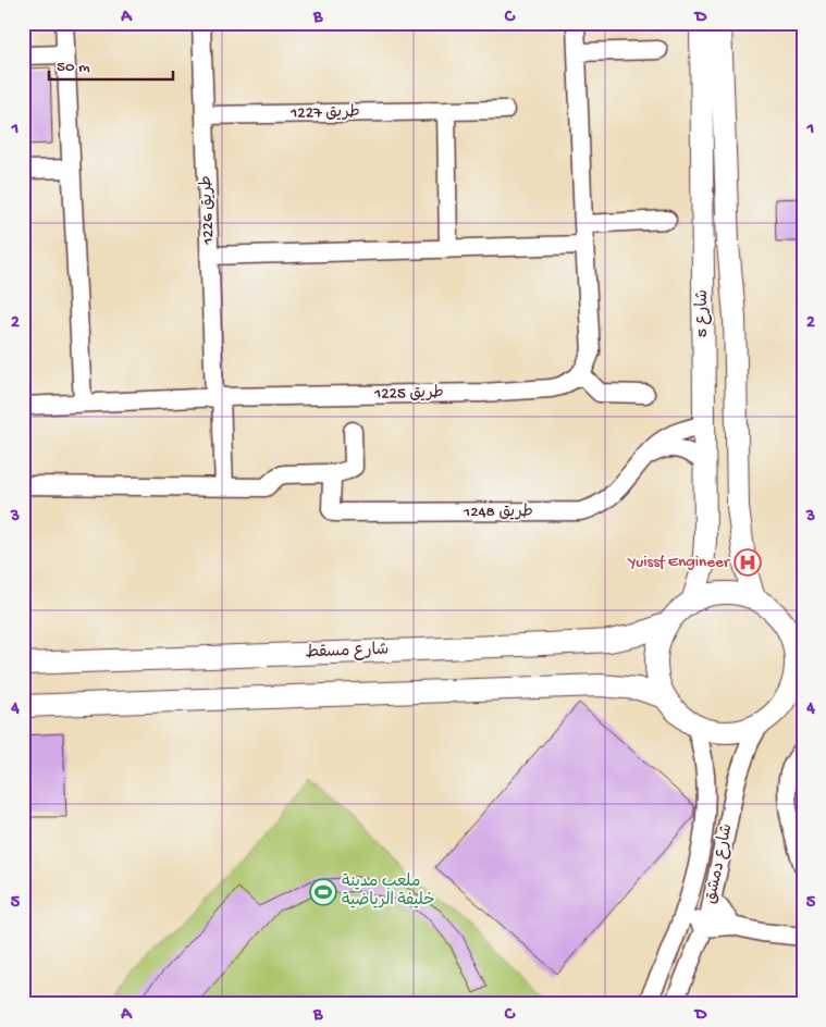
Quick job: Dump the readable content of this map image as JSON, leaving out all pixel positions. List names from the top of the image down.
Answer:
{
  "streets": {
    "street": [
      "طريق 1227",
      "طريق 1226",
      "شارع 5",
      "طريق 1225",
      "طريق 1248",
      "شارع مسقط",
      "شارع دمشق"
    ]
  },
  "crossings": [
    ["طريق 1227", "طريق 1226"],
    ["طريق 1226", "طريق 1225"],
    ["شارع 5", "طريق 1248"],
    ["شارع 5", "شارع مسقط"],
    ["شارع 5", "شارع دمشق"],
    ["شارع مسقط", "شارع دمشق"]
  ],
  "places": {
    "hospital": ["Yuissf Engineer"],
    "sports": ["ملعب مدينة خليفة الرياضية"]
  },
  "scale_bar": "50 m",
  "grid": {
    "columns": [
      "A",
      "B",
      "C",
      "D"
    ],
    "rows": [
      "1",
      "2",
      "3",
      "4",
      "5"
    ]
  }
}
